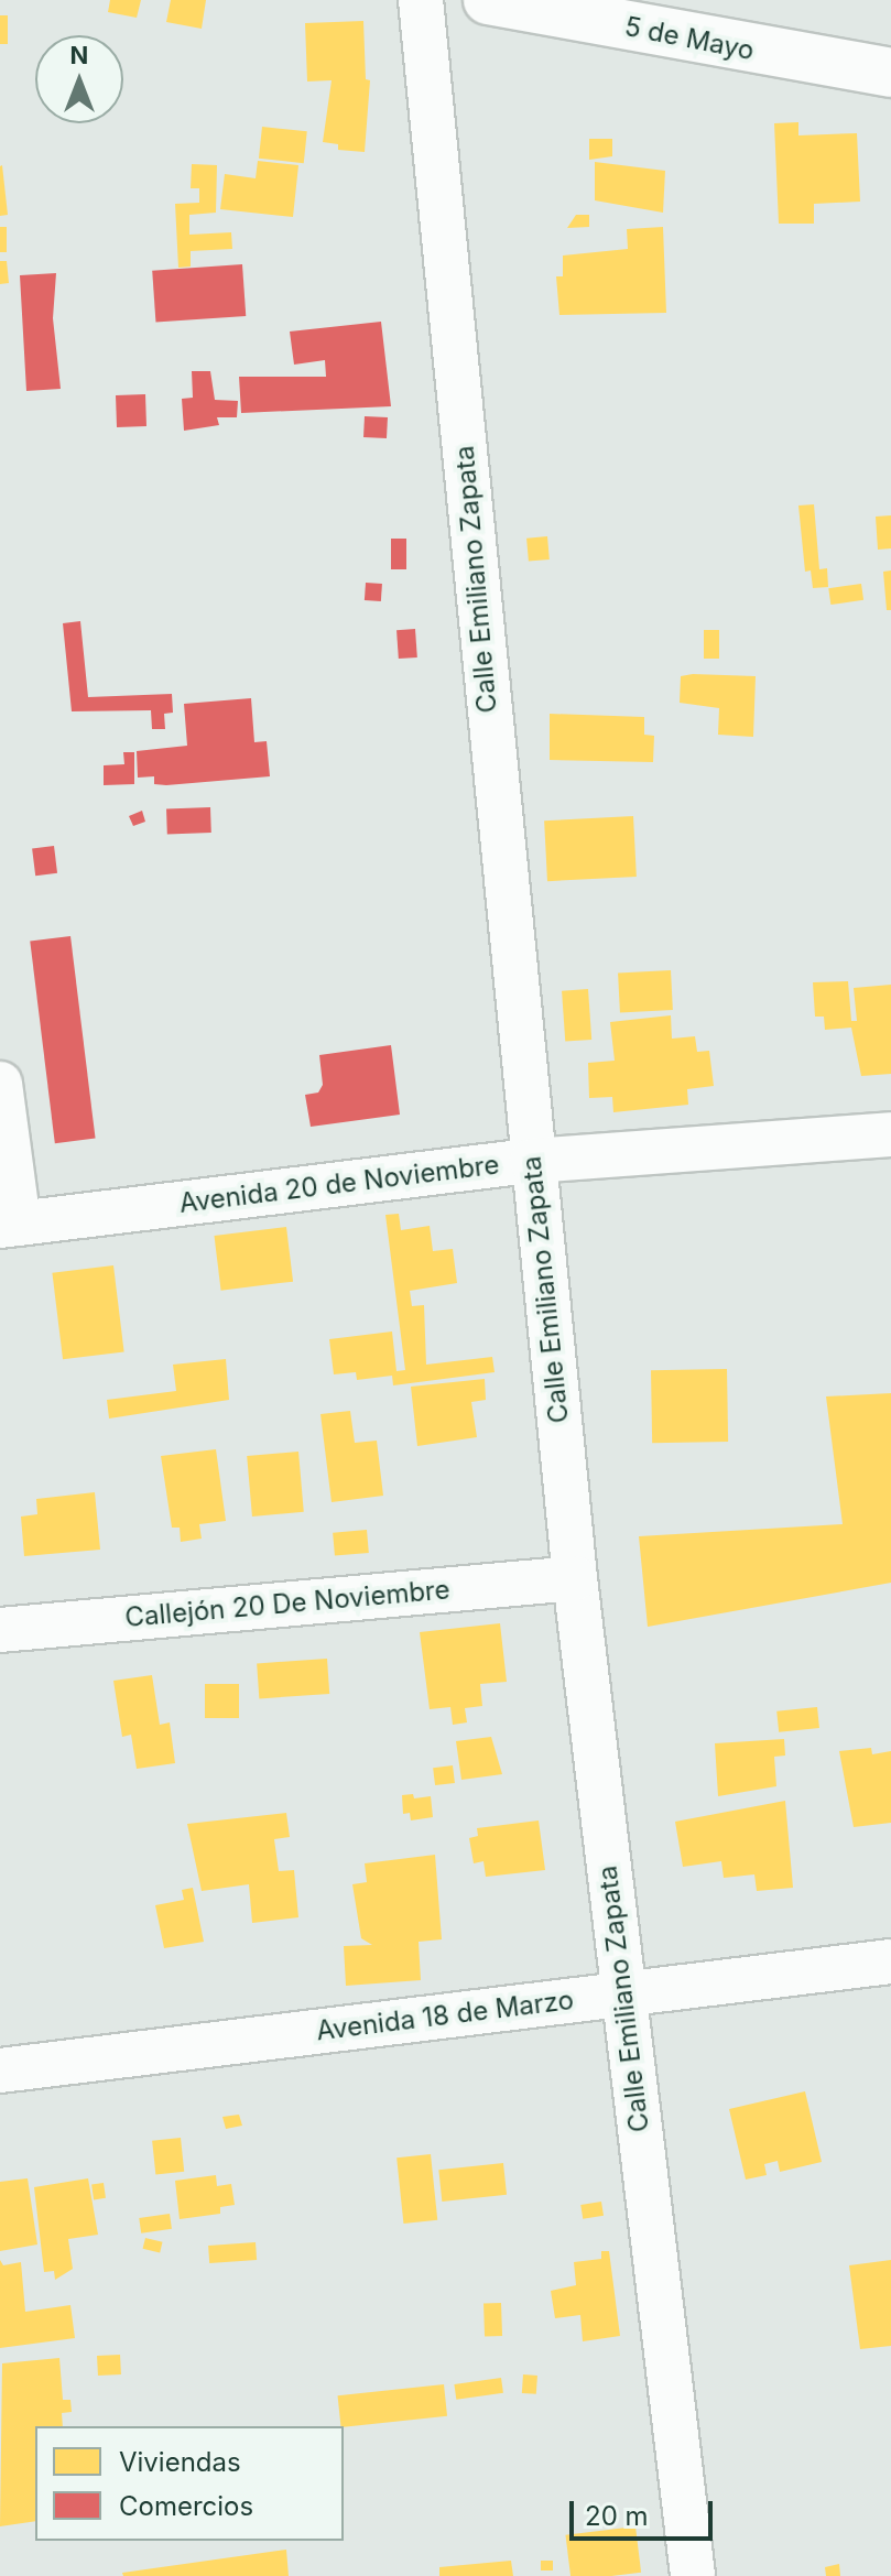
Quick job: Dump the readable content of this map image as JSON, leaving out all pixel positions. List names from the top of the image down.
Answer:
{
  "streets": {
    "street": [
      "5 de Mayo",
      "Calle Emiliano Zapata",
      "Avenida 20 de Noviembre",
      "Callejón 20 De Noviembre",
      "Avenida 18 de Marzo"
    ]
  },
  "crossings": [
    ["Calle Emiliano Zapata", "Avenida 20 de Noviembre"],
    ["Calle Emiliano Zapata", "Callejón 20 De Noviembre"],
    ["Calle Emiliano Zapata", "Avenida 18 de Marzo"]
  ],
  "legend": ["Viviendas", "Comercios"],
  "scale_bar": "20 m",
  "north": "top"
}
